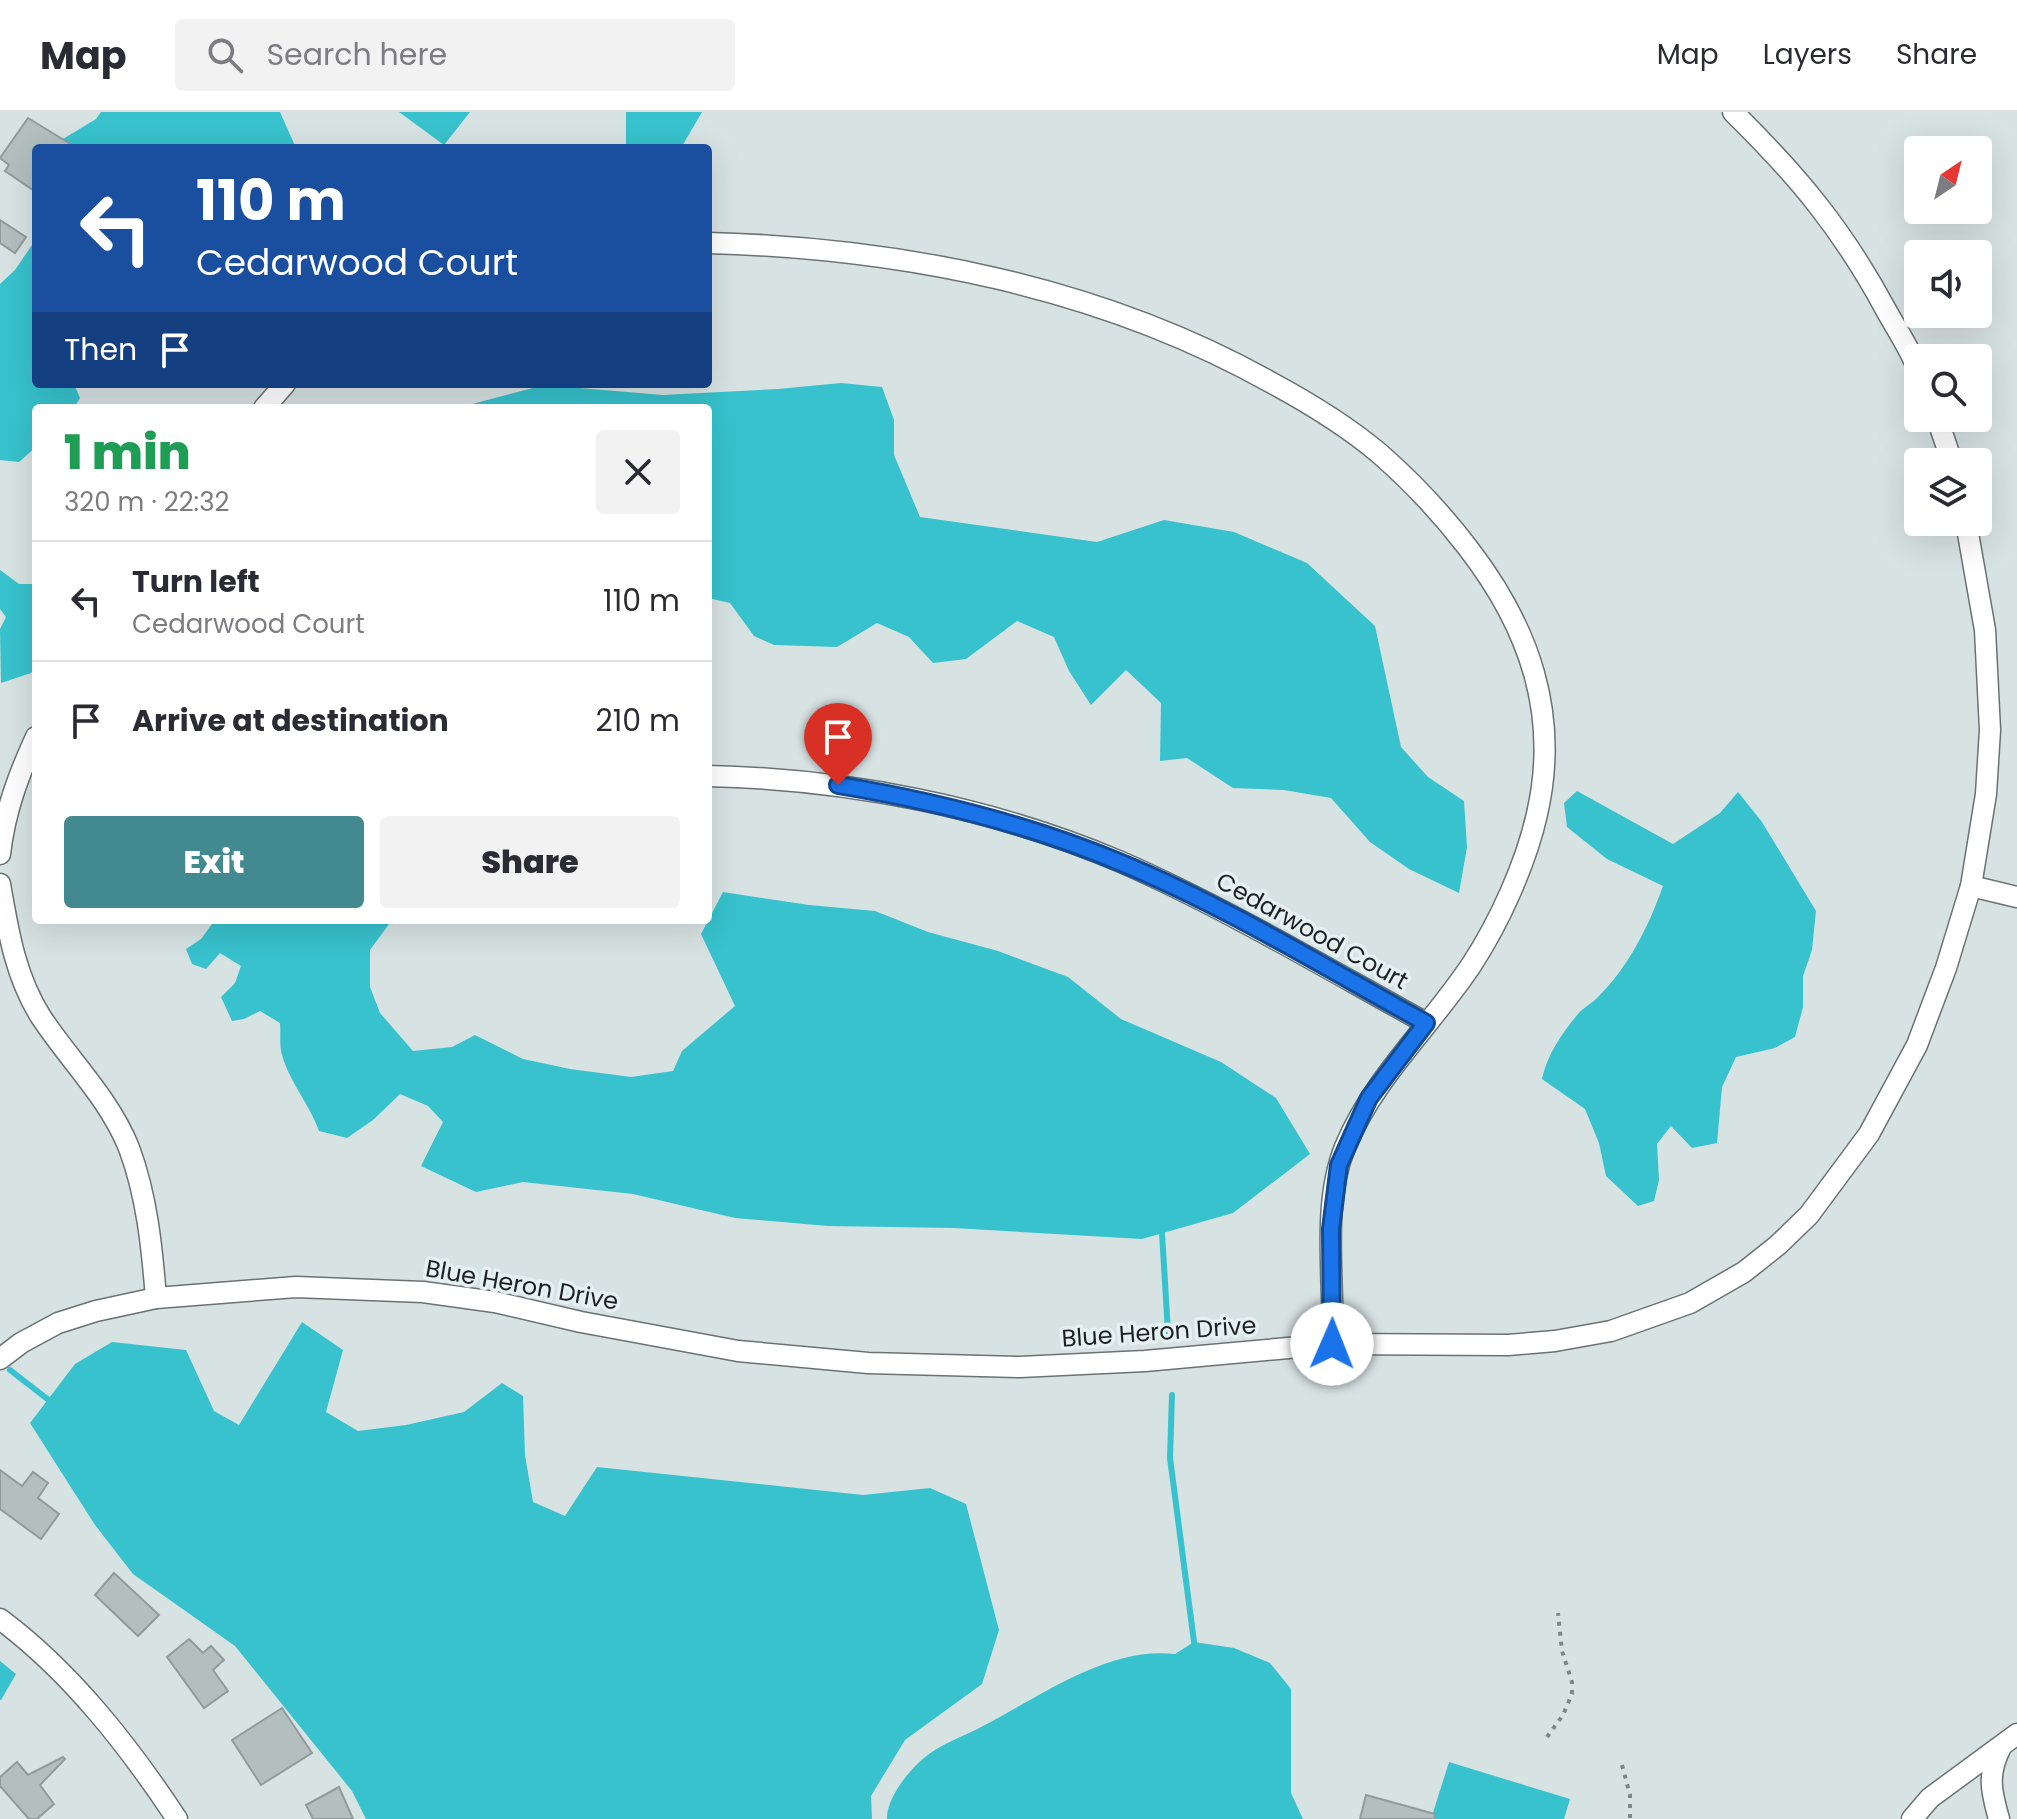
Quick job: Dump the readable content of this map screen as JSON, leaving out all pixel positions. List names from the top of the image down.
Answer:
{
  "streets": {
    "street": ["Cedarwood Court", "Blue Heron Drive"]
  },
  "north": "top right",
  "page": {
    "header": "Map",
    "search": "Search here",
    "nav": ["Map", "Layers", "Share"],
    "turn": ["110 m", "Cedarwood Court"],
    "then": "Then",
    "heading": ["1 min", "320 m · 22:32"],
    "list": [
      {
        "name": "Turn left",
        "note": "Cedarwood Court",
        "value": "110 m"
      },
      {
        "name": "Arrive at destination",
        "value": "210 m"
      }
    ],
    "buttons": ["Exit", "Share"]
  }
}
